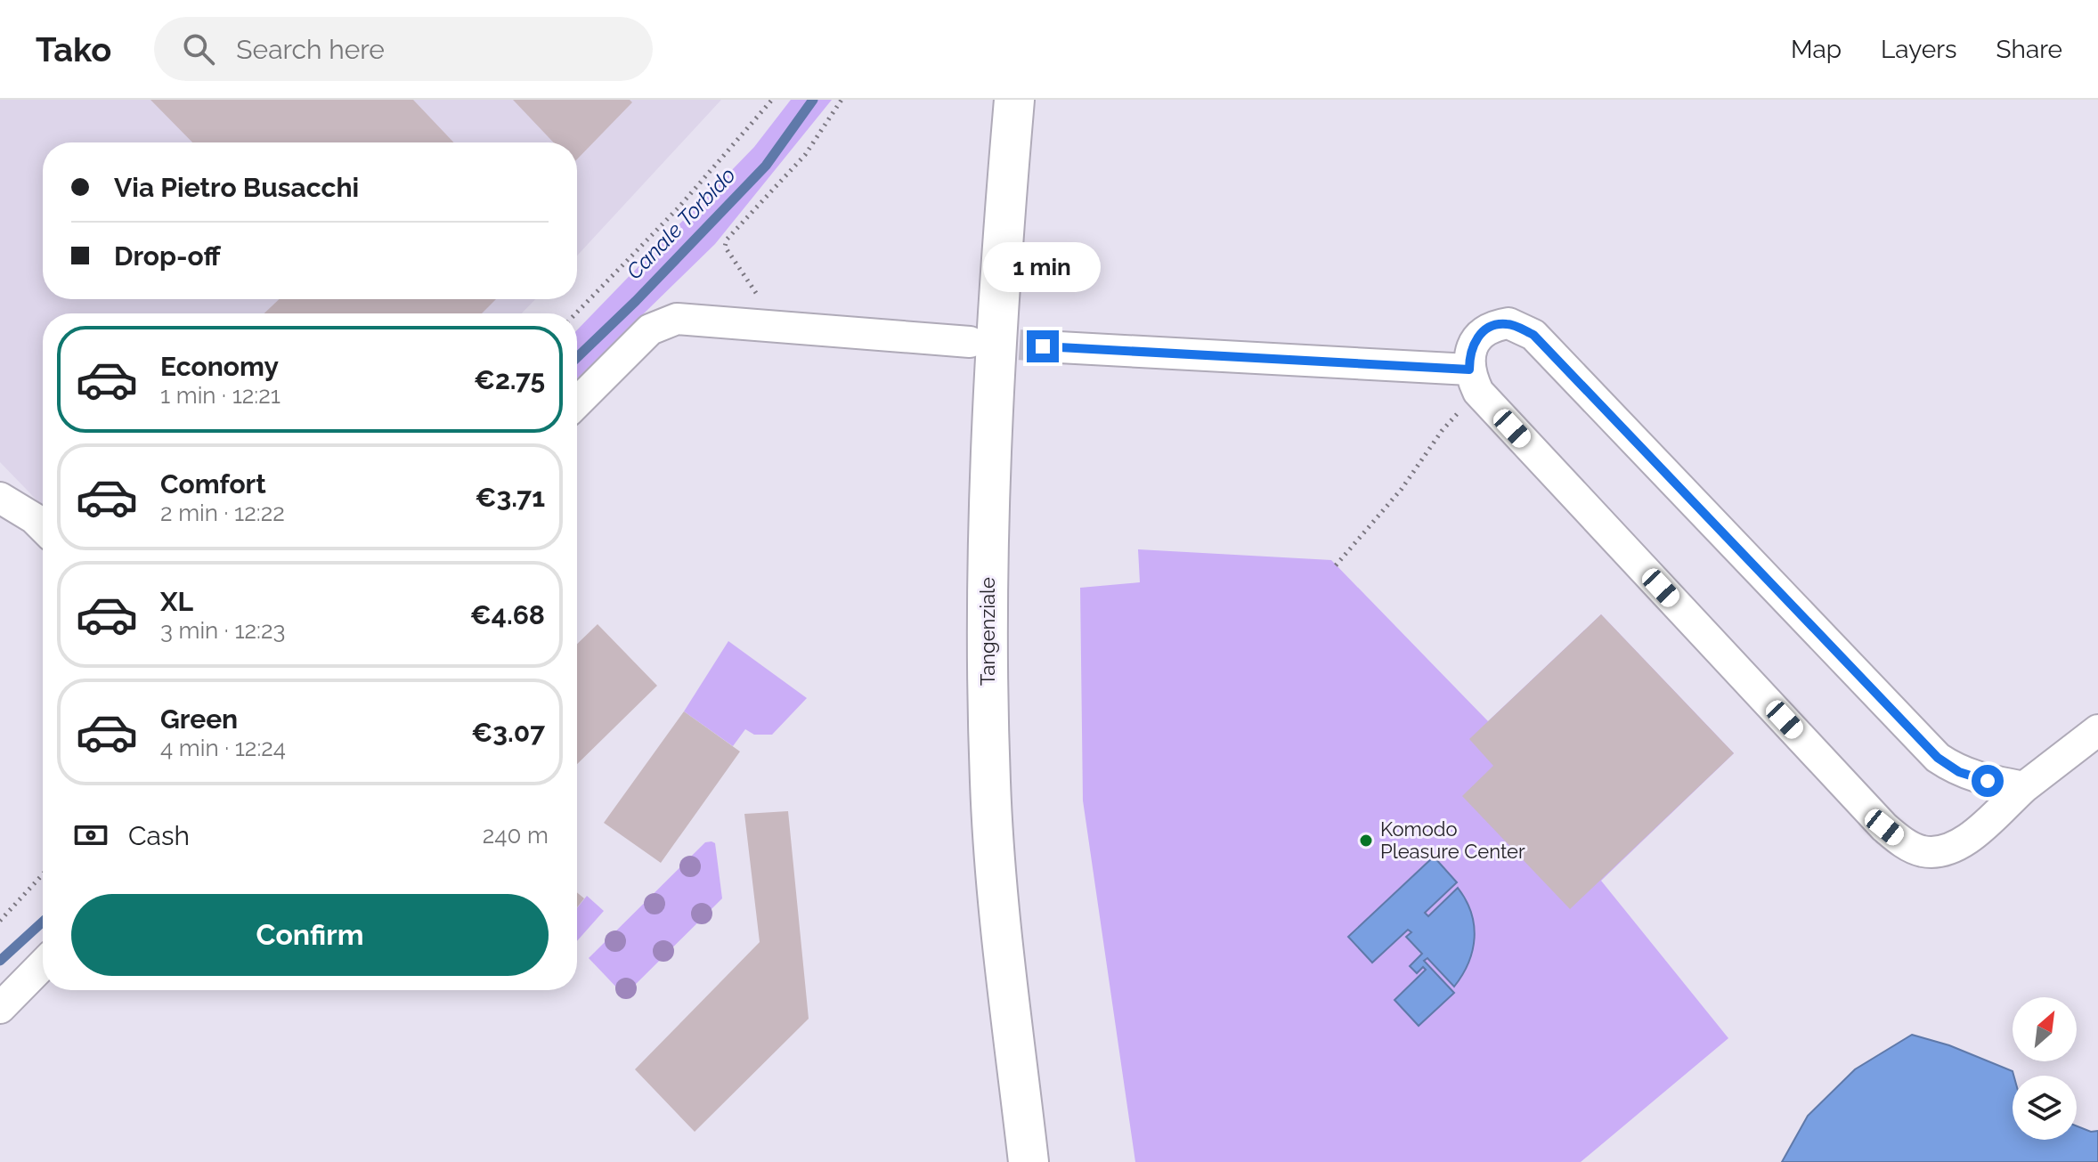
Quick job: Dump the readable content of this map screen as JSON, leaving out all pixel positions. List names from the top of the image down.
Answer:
{
  "streets": {
    "main road": ["Tangenziale"]
  },
  "water": ["Canale Torbido"],
  "places": ["Komodo Pleasure Center"],
  "north": "top right",
  "page": {
    "header": "Tako",
    "search": "Search here",
    "nav": ["Map", "Layers", "Share"],
    "banner": ["Via Pietro Busacchi", "Drop-off"],
    "bubble": "1 min",
    "list": [
      {
        "name": "Economy",
        "note": "1 min · 12:21",
        "value": "€2.75"
      },
      {
        "name": "Comfort",
        "note": "2 min · 12:22",
        "value": "€3.71"
      },
      {
        "name": "XL",
        "note": "3 min · 12:23",
        "value": "€4.68"
      },
      {
        "name": "Green",
        "note": "4 min · 12:24",
        "value": "€3.07"
      }
    ],
    "pay": ["Cash", "240 m"],
    "buttons": "Confirm"
  }
}
